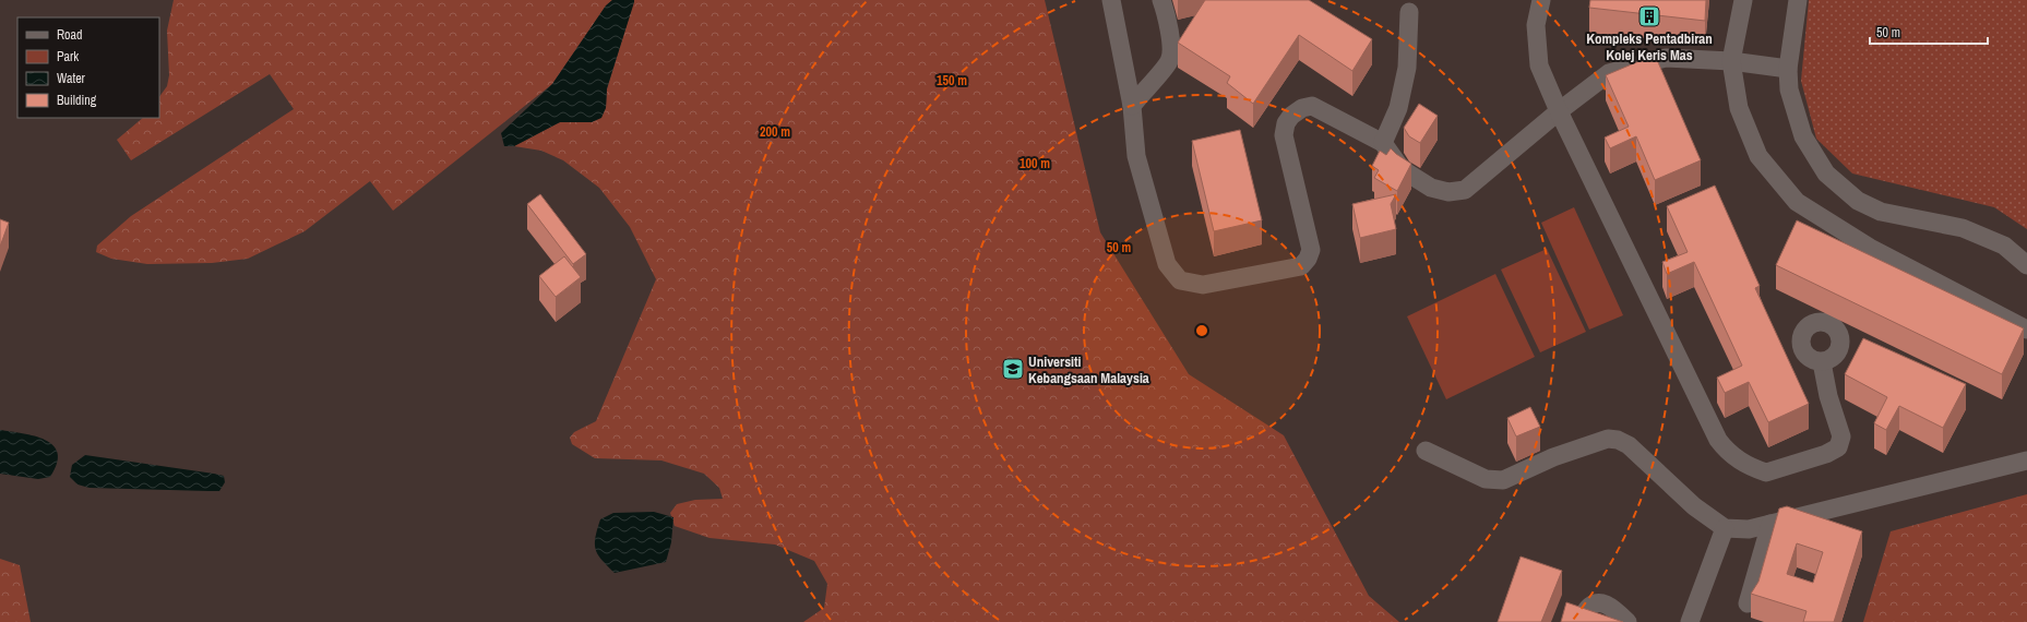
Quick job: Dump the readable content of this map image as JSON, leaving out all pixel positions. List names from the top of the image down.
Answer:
{
  "places": {
    "building": ["Kompleks Pentadbiran Kolej Keris Mas"],
    "school or university": ["Universiti Kebangsaan Malaysia"]
  },
  "legend": [
    "Road",
    "Park",
    "Water",
    "Building"
  ],
  "scale_bar": "50 m",
  "rings": [
    "150 m",
    "200 m",
    "100 m",
    "50 m"
  ]
}
